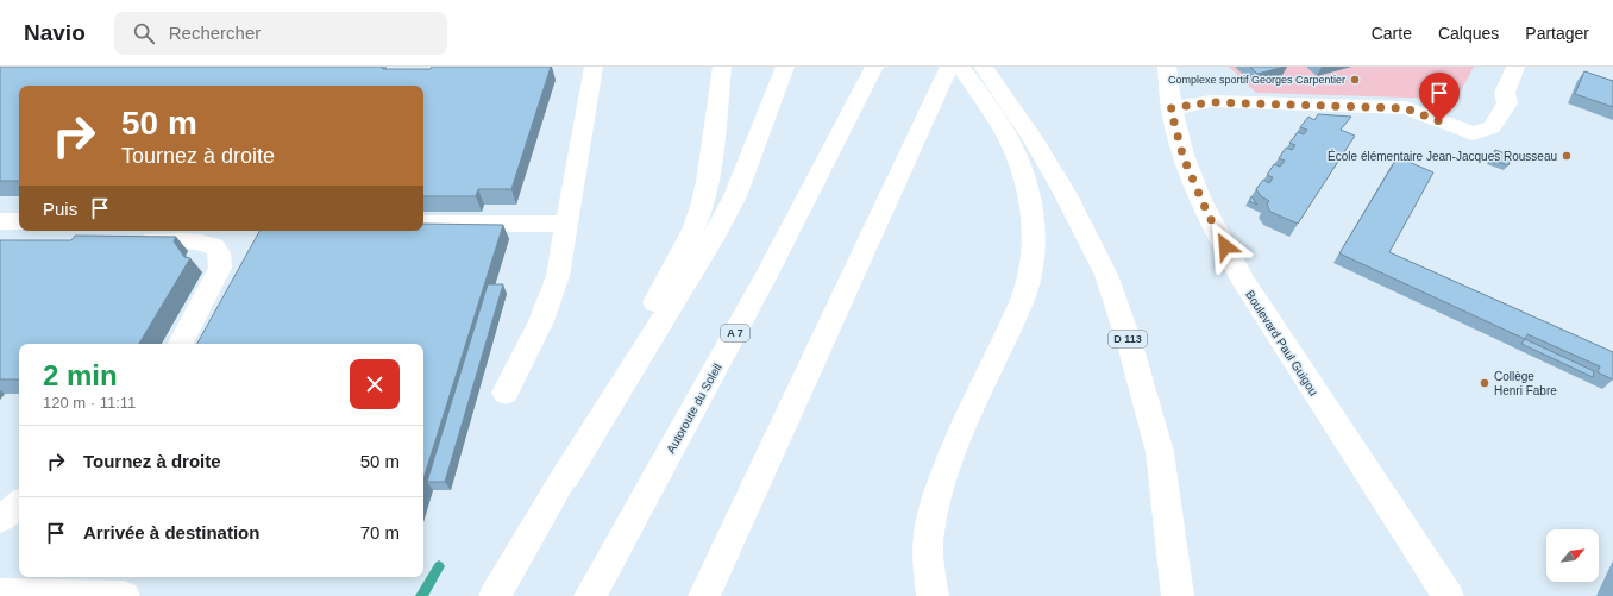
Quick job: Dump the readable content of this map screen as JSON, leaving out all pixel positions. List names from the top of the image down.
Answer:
{
  "streets": {
    "main road": [
      "A 7",
      "D 113",
      "Boulevard Paul Guigou",
      "Autoroute du Soleil"
    ]
  },
  "places": ["Complexe sportif Georges Carpentier", "École élémentaire Jean-Jacques Rousseau", "Collège Henri Fabre"],
  "north": "top right",
  "page": {
    "header": "Navio",
    "search": "Rechercher",
    "nav": ["Carte", "Calques", "Partager"],
    "turn": ["50 m", "Tournez à droite"],
    "then": "Puis",
    "heading": ["2 min", "120 m · 11:11"],
    "list": [
      {
        "name": "Tournez à droite",
        "value": "50 m"
      },
      {
        "name": "Arrivée à destination",
        "value": "70 m"
      }
    ]
  }
}
